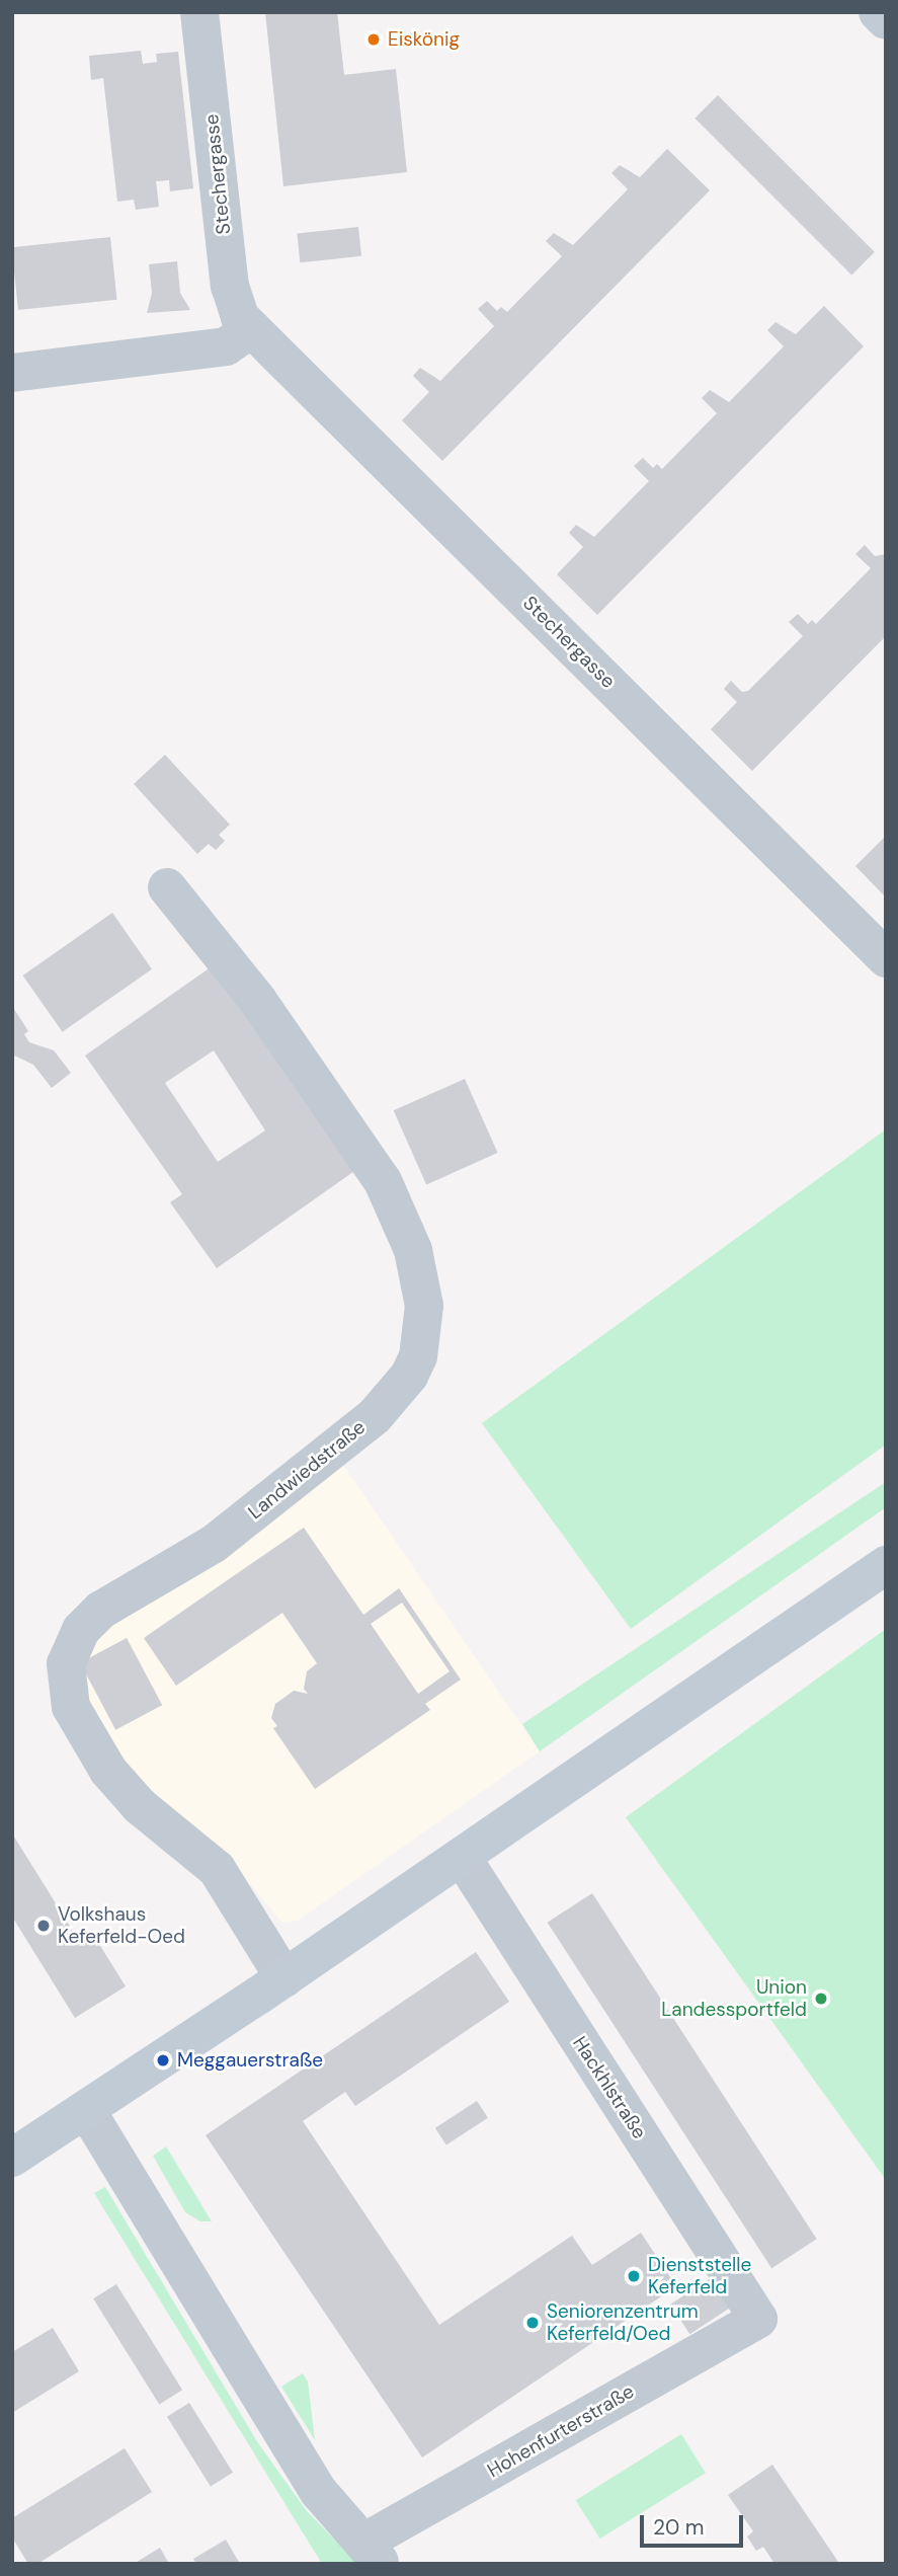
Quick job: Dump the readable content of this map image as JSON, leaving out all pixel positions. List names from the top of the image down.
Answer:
{
  "streets": {
    "street": [
      "Stechergasse",
      "Landwiedstraße",
      "Hackhlstraße",
      "Hohenfurterstraße"
    ]
  },
  "crossings": [
    ["Hackhlstraße", "Hohenfurterstraße"]
  ],
  "places": [
    "Eiskönig",
    "Volkshaus Keferfeld-Oed",
    "Union Landessportfeld",
    "Meggauerstraße",
    "Dienststelle Keferfeld",
    "Seniorenzentrum Keferfeld/Oed"
  ],
  "scale_bar": "20 m"
}
